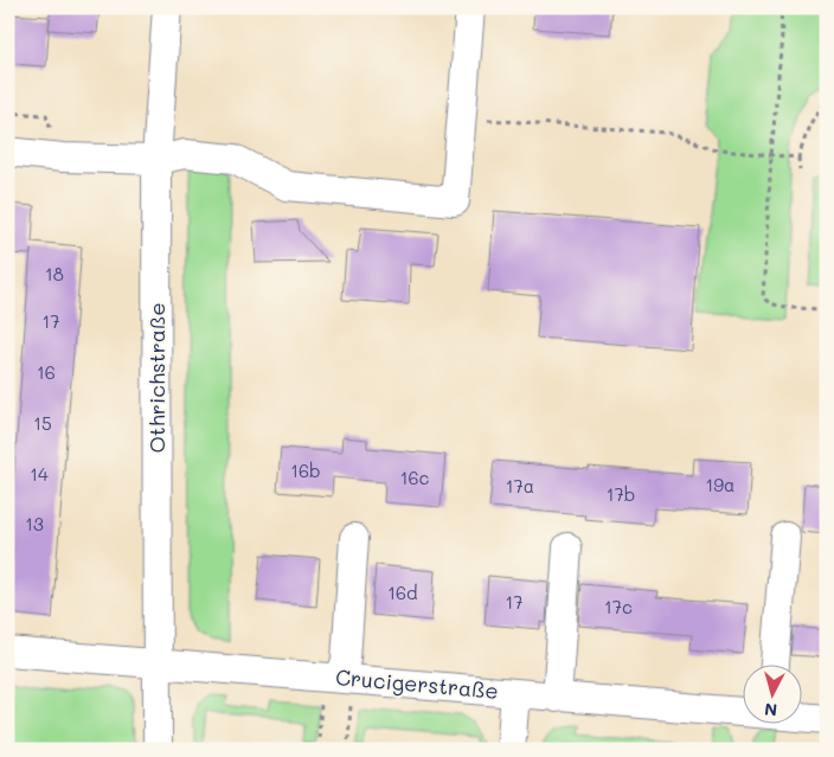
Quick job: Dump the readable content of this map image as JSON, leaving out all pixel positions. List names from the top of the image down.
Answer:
{
  "streets": {
    "street": ["Othrichstraße", "Crucigerstraße"]
  },
  "crossings": [
    ["Othrichstraße", "Crucigerstraße"]
  ],
  "house_numbers": [
    "18",
    "17",
    "16",
    "15",
    "16b",
    "14",
    "16c",
    "19a",
    "17a",
    "17b",
    "13",
    "16d",
    "17",
    "17c"
  ],
  "north": "bottom"
}
